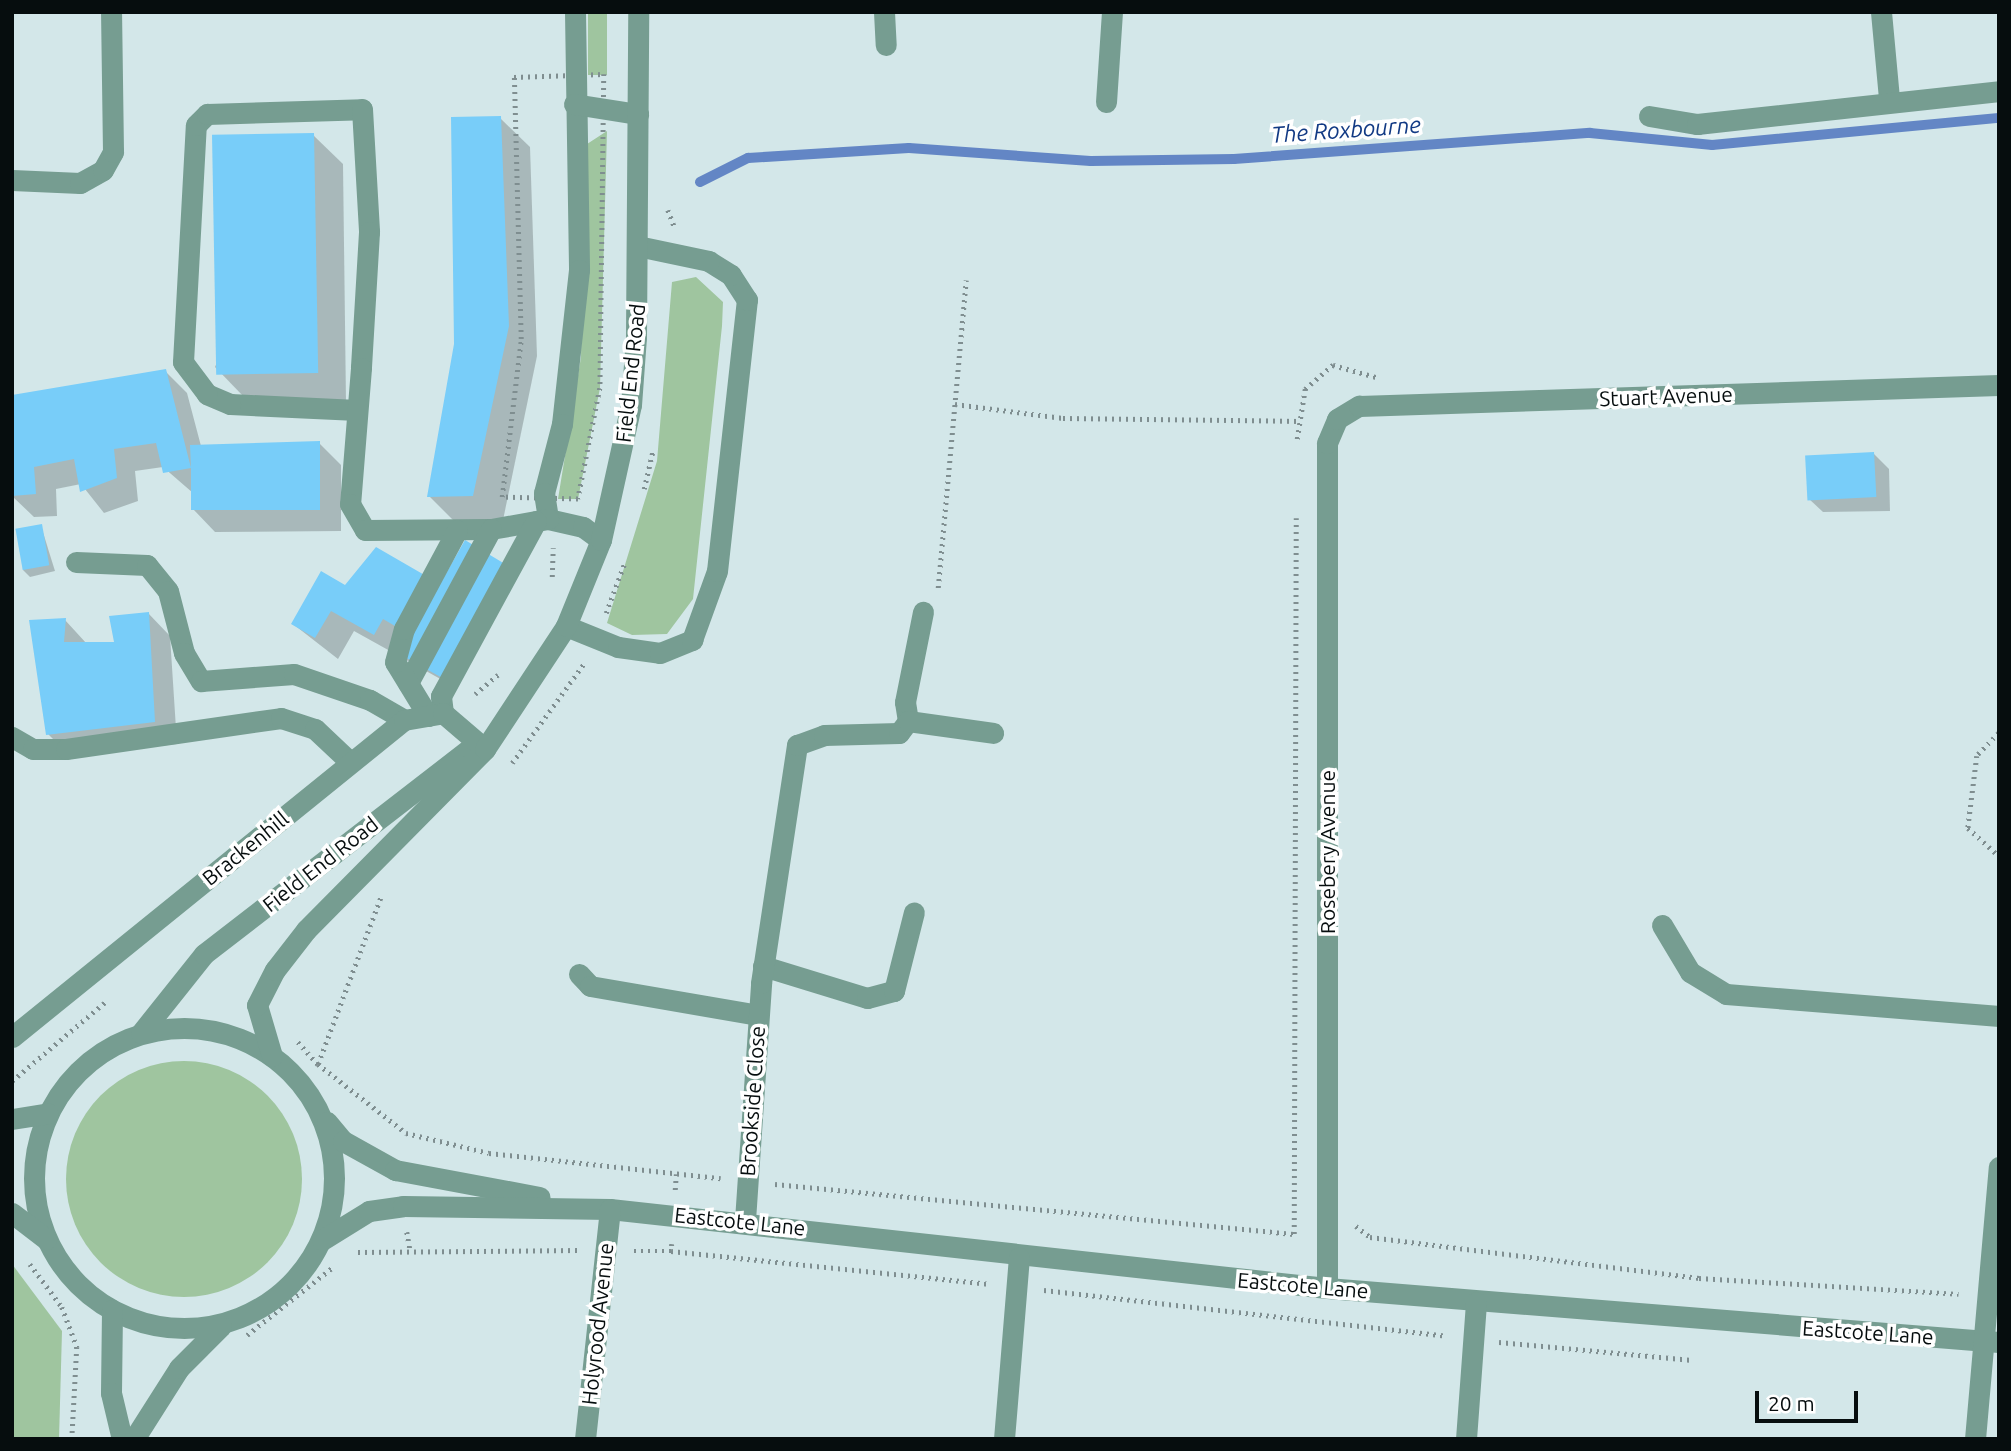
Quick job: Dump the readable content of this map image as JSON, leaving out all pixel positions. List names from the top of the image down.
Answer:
{
  "streets": {
    "street": [
      "Field End Road",
      "Stuart Avenue",
      "Brackenhill",
      "Rosebery Avenue",
      "Brookside Close",
      "Eastcote Lane",
      "Holyrood Avenue"
    ]
  },
  "crossings": [
    ["Stuart Avenue", "Rosebery Avenue"],
    ["Rosebery Avenue", "Eastcote Lane"],
    ["Brookside Close", "Eastcote Lane"],
    ["Eastcote Lane", "Holyrood Avenue"]
  ],
  "water": ["The Roxbourne"],
  "scale_bar": "20 m"
}
